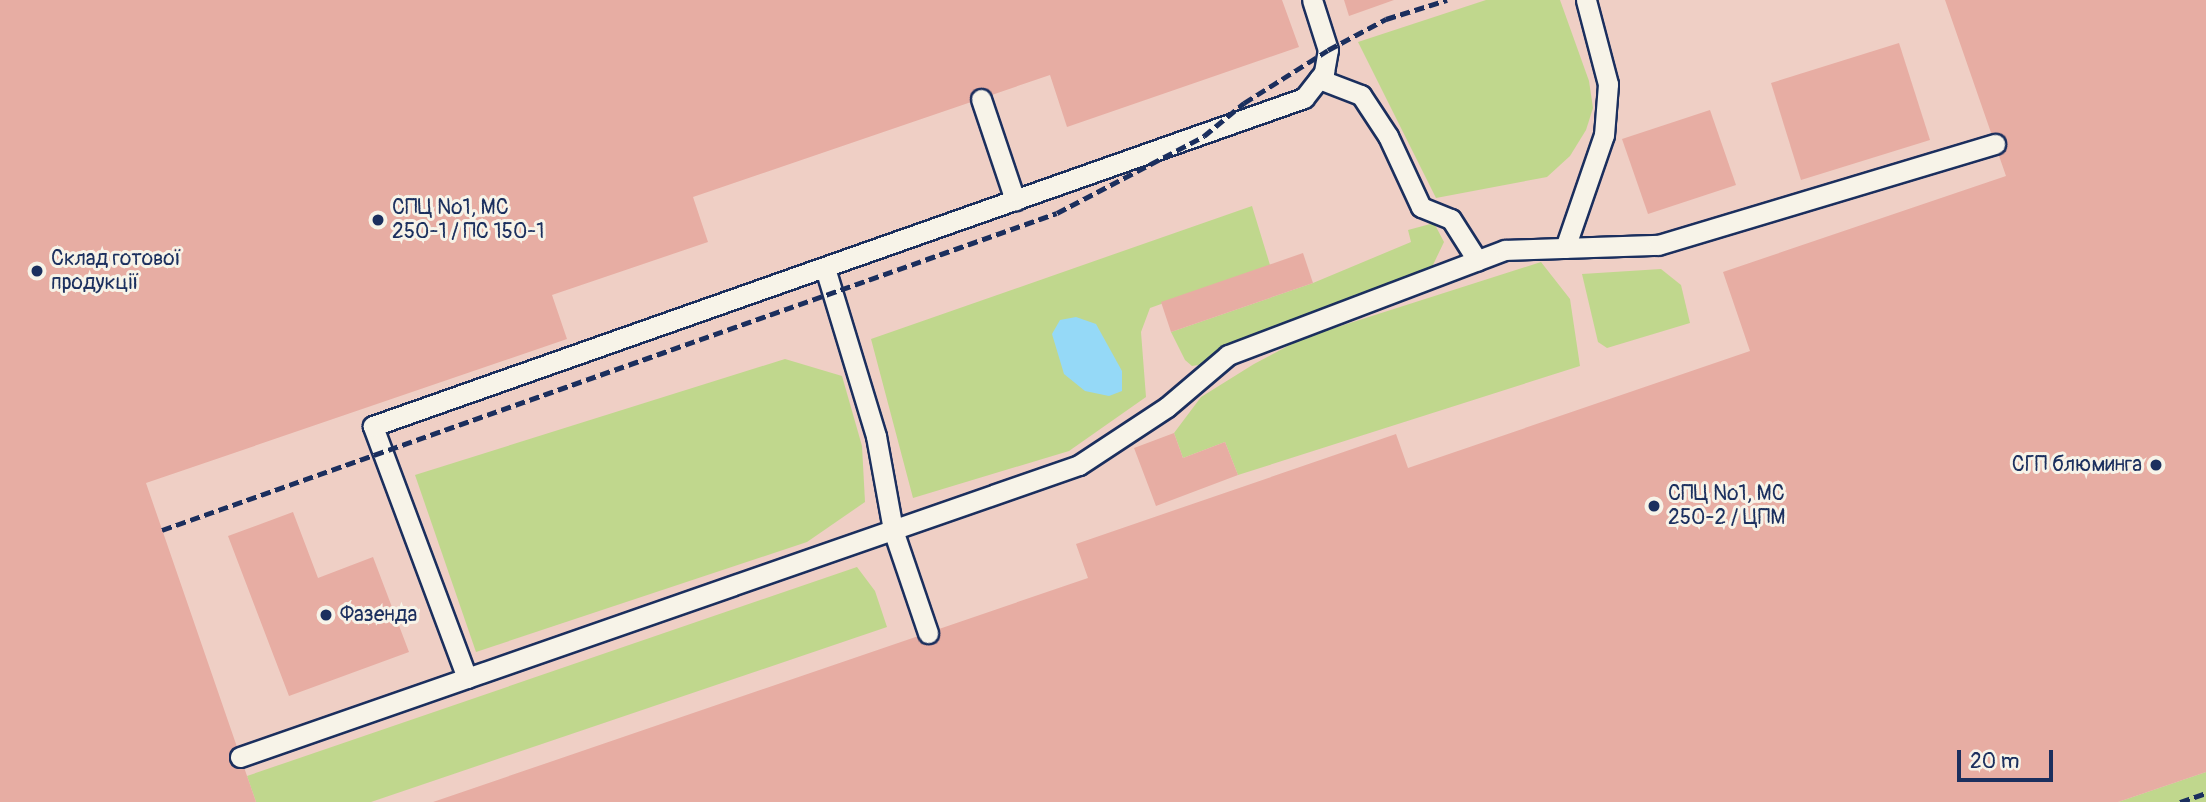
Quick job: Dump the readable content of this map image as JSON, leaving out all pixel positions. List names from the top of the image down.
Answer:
{
  "places": [
    "СПЦ №1, МС 250-1 / ПС 150-1",
    "Склад готової продукції",
    "СГП блюминга",
    "СПЦ №1, МС 250-2 / ЦПМ",
    "Фазенда"
  ],
  "scale_bar": "20 m"
}
